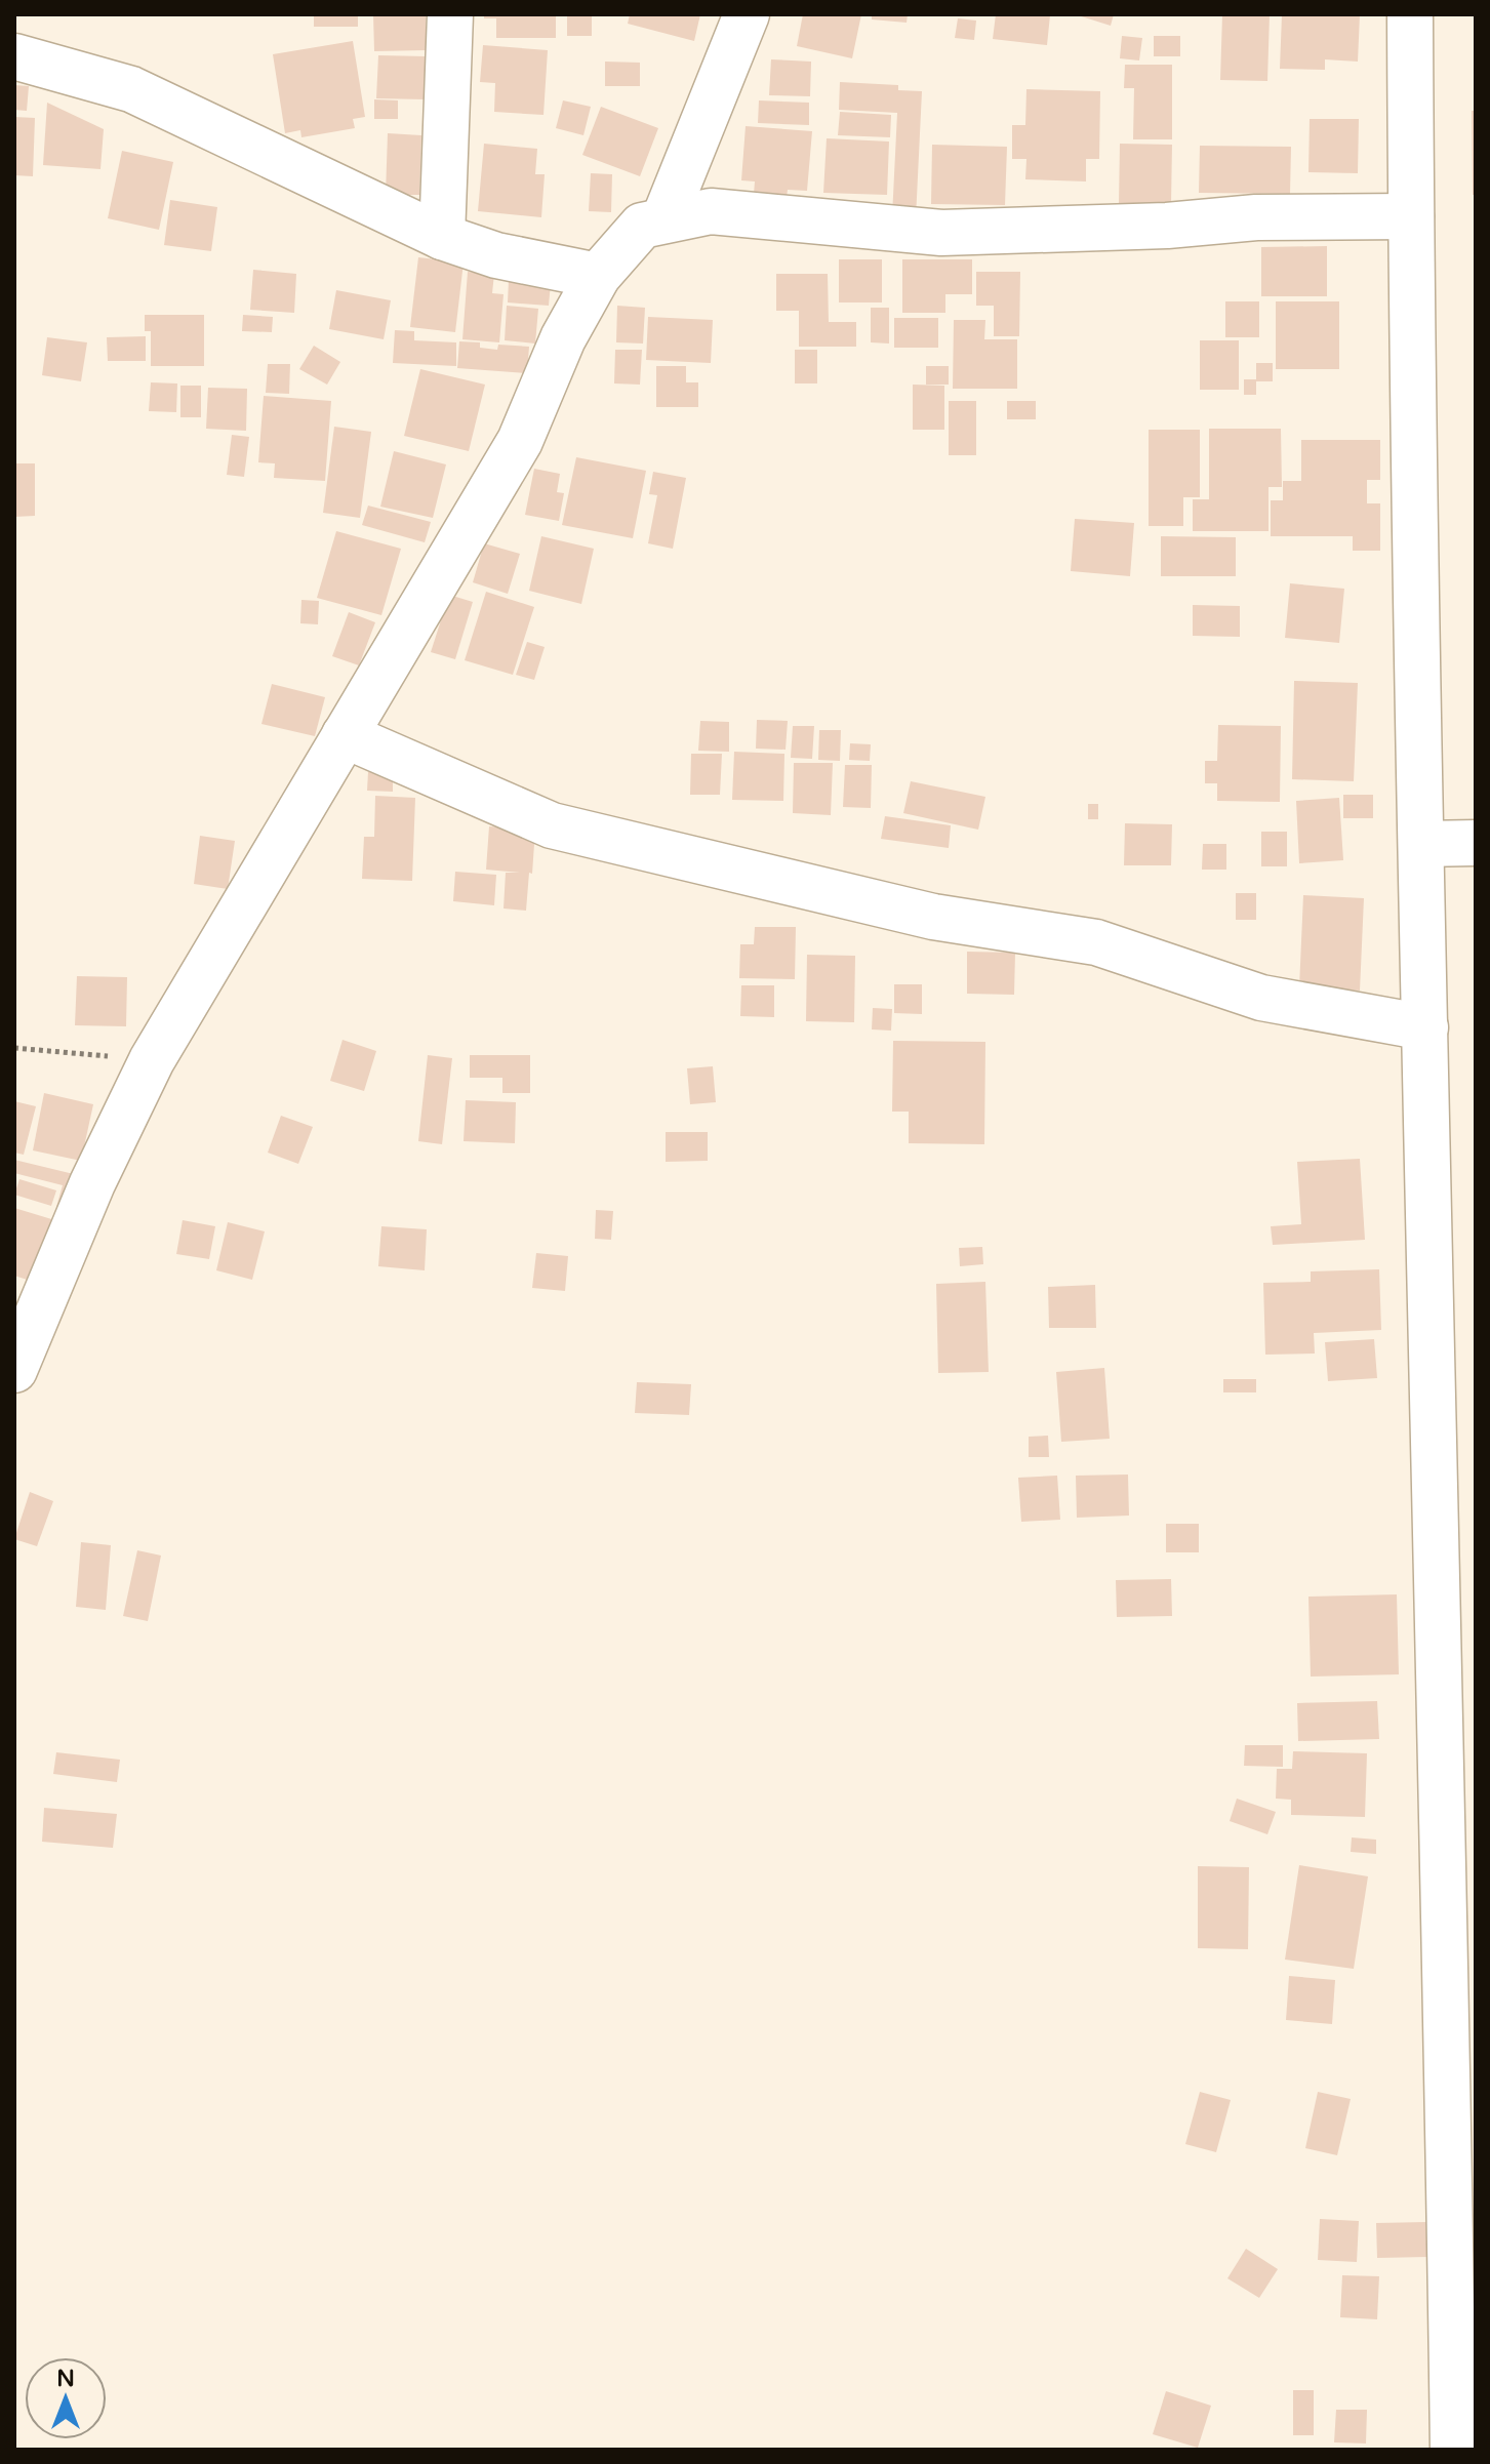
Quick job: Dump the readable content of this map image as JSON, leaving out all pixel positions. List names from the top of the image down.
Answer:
{
  "north": "top"
}
